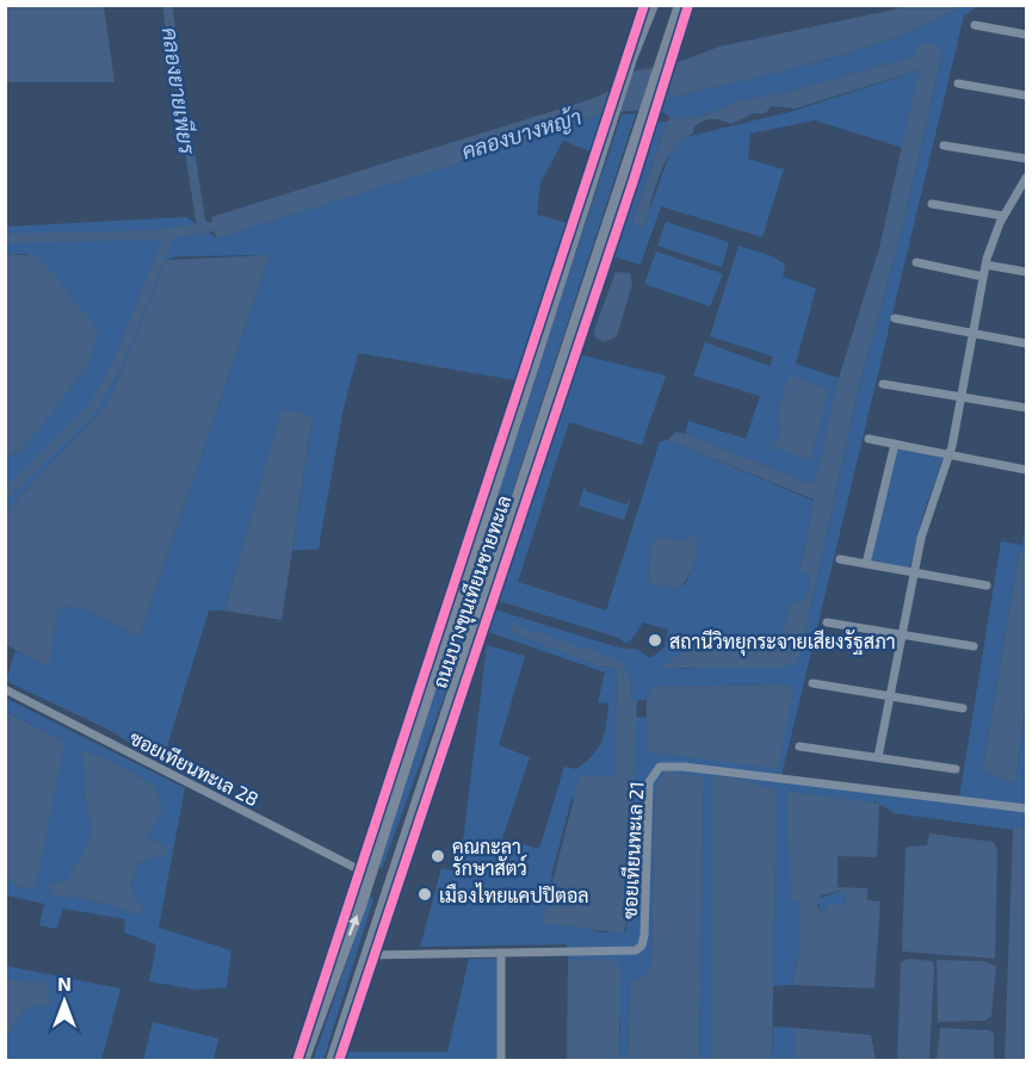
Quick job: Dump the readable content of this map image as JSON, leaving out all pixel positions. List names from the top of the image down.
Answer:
{
  "streets": {
    "main road": ["ถนนบางขุนเทียนชายทะเล"],
    "street": ["ซอยเทียนทะเล 28", "ซอยเทียนทะเล 21"]
  },
  "crossings": [
    ["ถนนบางขุนเทียนชายทะเล", "ซอยเทียนทะเล 28"],
    ["ถนนบางขุนเทียนชายทะเล", "ซอยเทียนทะเล 21"]
  ],
  "water": ["คลองยายเพียร", "คลองบางหญ้า"],
  "places": ["สถานีวิทยุกระจายเสียงรัฐสภา", "คุณกะลา รักษาสัตว์", "เมืองไทยแคปปิตอล"],
  "north": "top"
}
